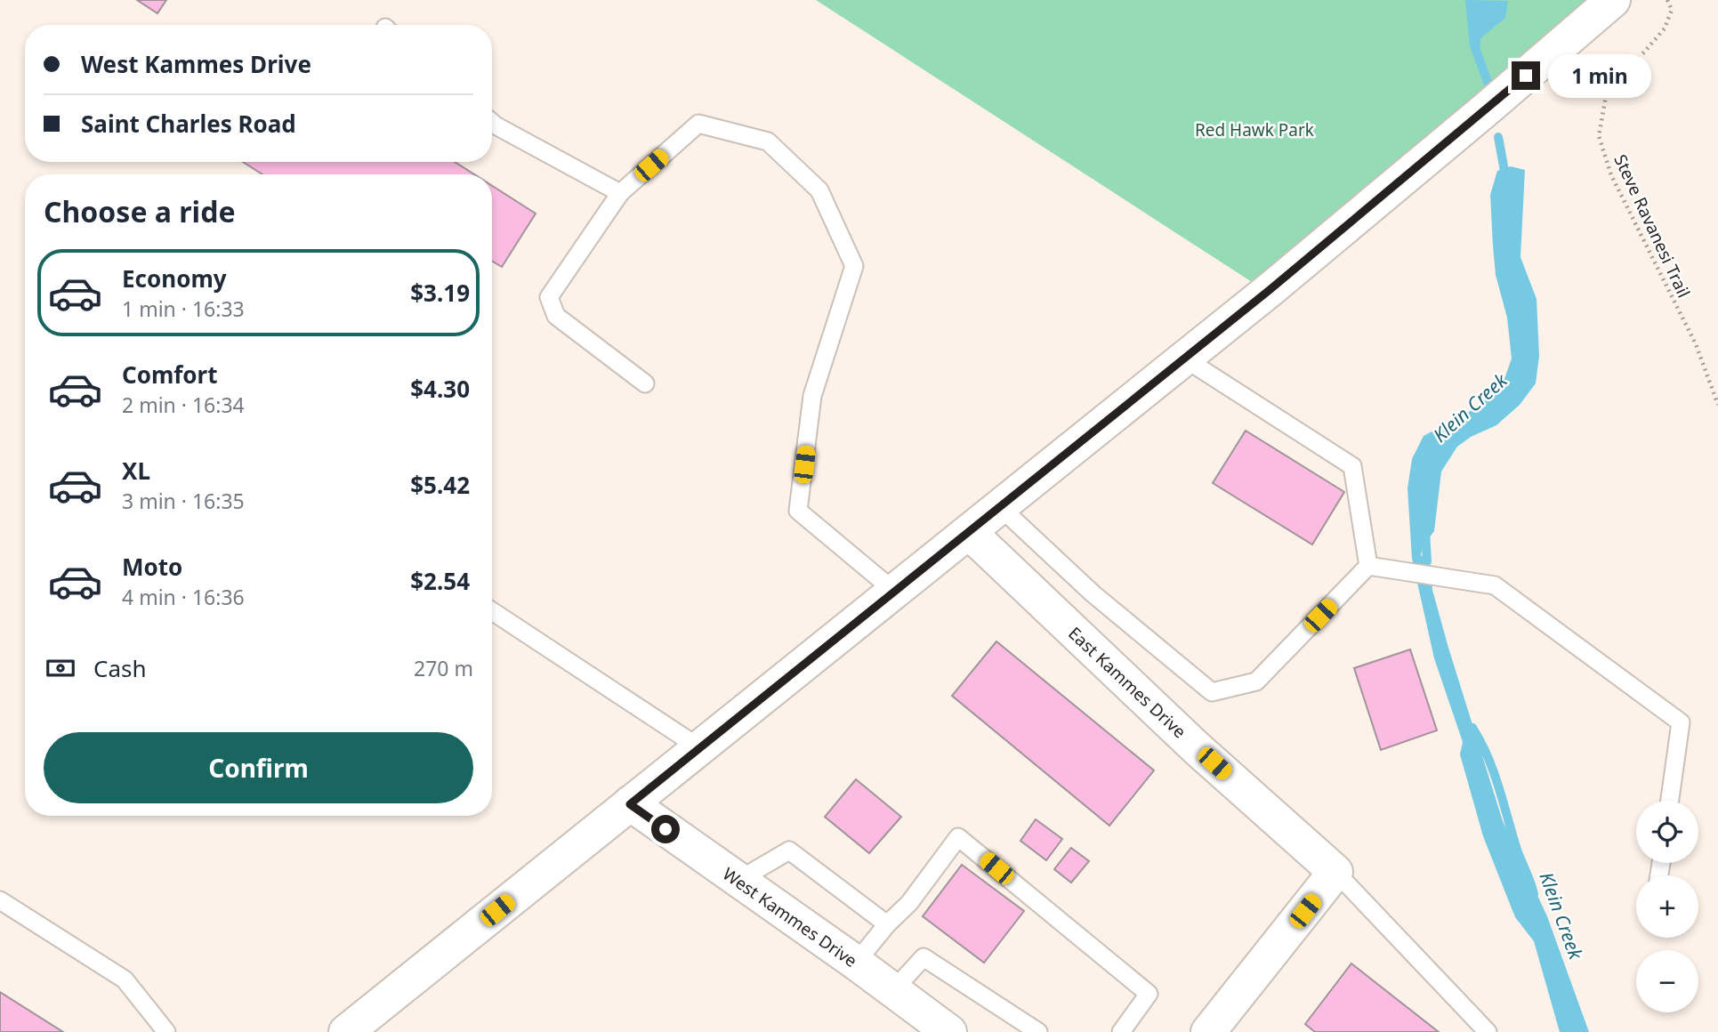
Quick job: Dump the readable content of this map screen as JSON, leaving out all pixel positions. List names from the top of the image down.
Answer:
{
  "streets": {
    "street": ["East Kammes Drive", "West Kammes Drive"],
    "path": ["Steve Ravanesi Trail"]
  },
  "water": ["Klein Creek"],
  "parks": ["Red Hawk Park"],
  "page": {
    "banner": ["West Kammes Drive", "Saint Charles Road"],
    "bubble": "1 min",
    "heading": "Choose a ride",
    "list": [
      {
        "name": "Economy",
        "note": "1 min · 16:33",
        "value": "$3.19"
      },
      {
        "name": "Comfort",
        "note": "2 min · 16:34",
        "value": "$4.30"
      },
      {
        "name": "XL",
        "note": "3 min · 16:35",
        "value": "$5.42"
      },
      {
        "name": "Moto",
        "note": "4 min · 16:36",
        "value": "$2.54"
      }
    ],
    "pay": ["Cash", "270 m"],
    "buttons": "Confirm",
    "map_buttons": ["+", "−"]
  }
}
